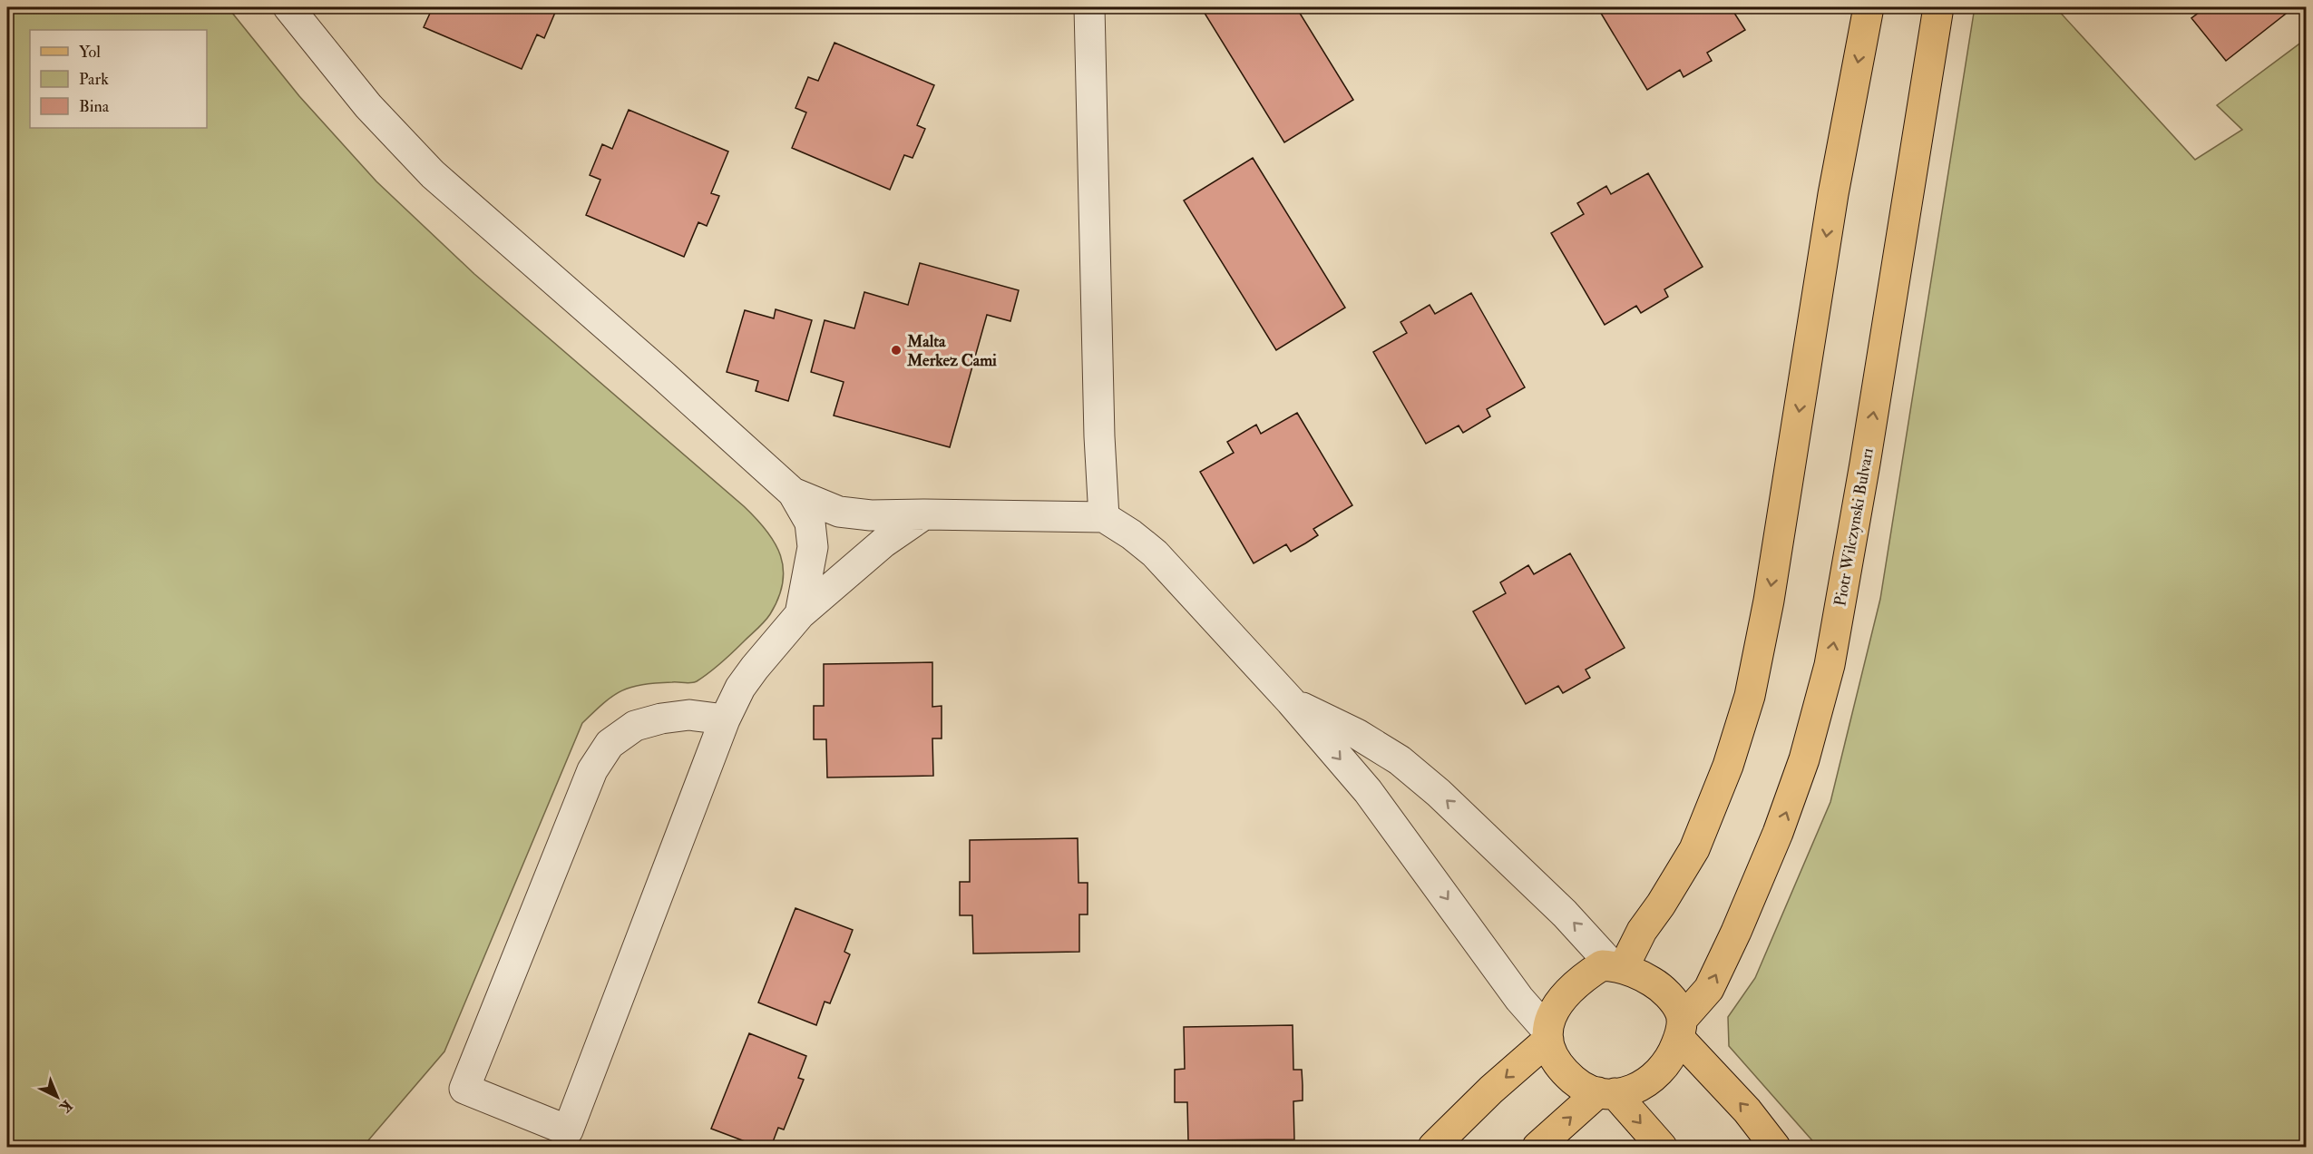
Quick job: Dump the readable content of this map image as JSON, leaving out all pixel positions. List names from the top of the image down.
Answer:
{
  "streets": {
    "main road": ["Piotr Wilczynski Bulvarı"]
  },
  "places": ["Malta Merkez Cami"],
  "legend": ["Yol", "Park", "Bina"],
  "north": "bottom right"
}
